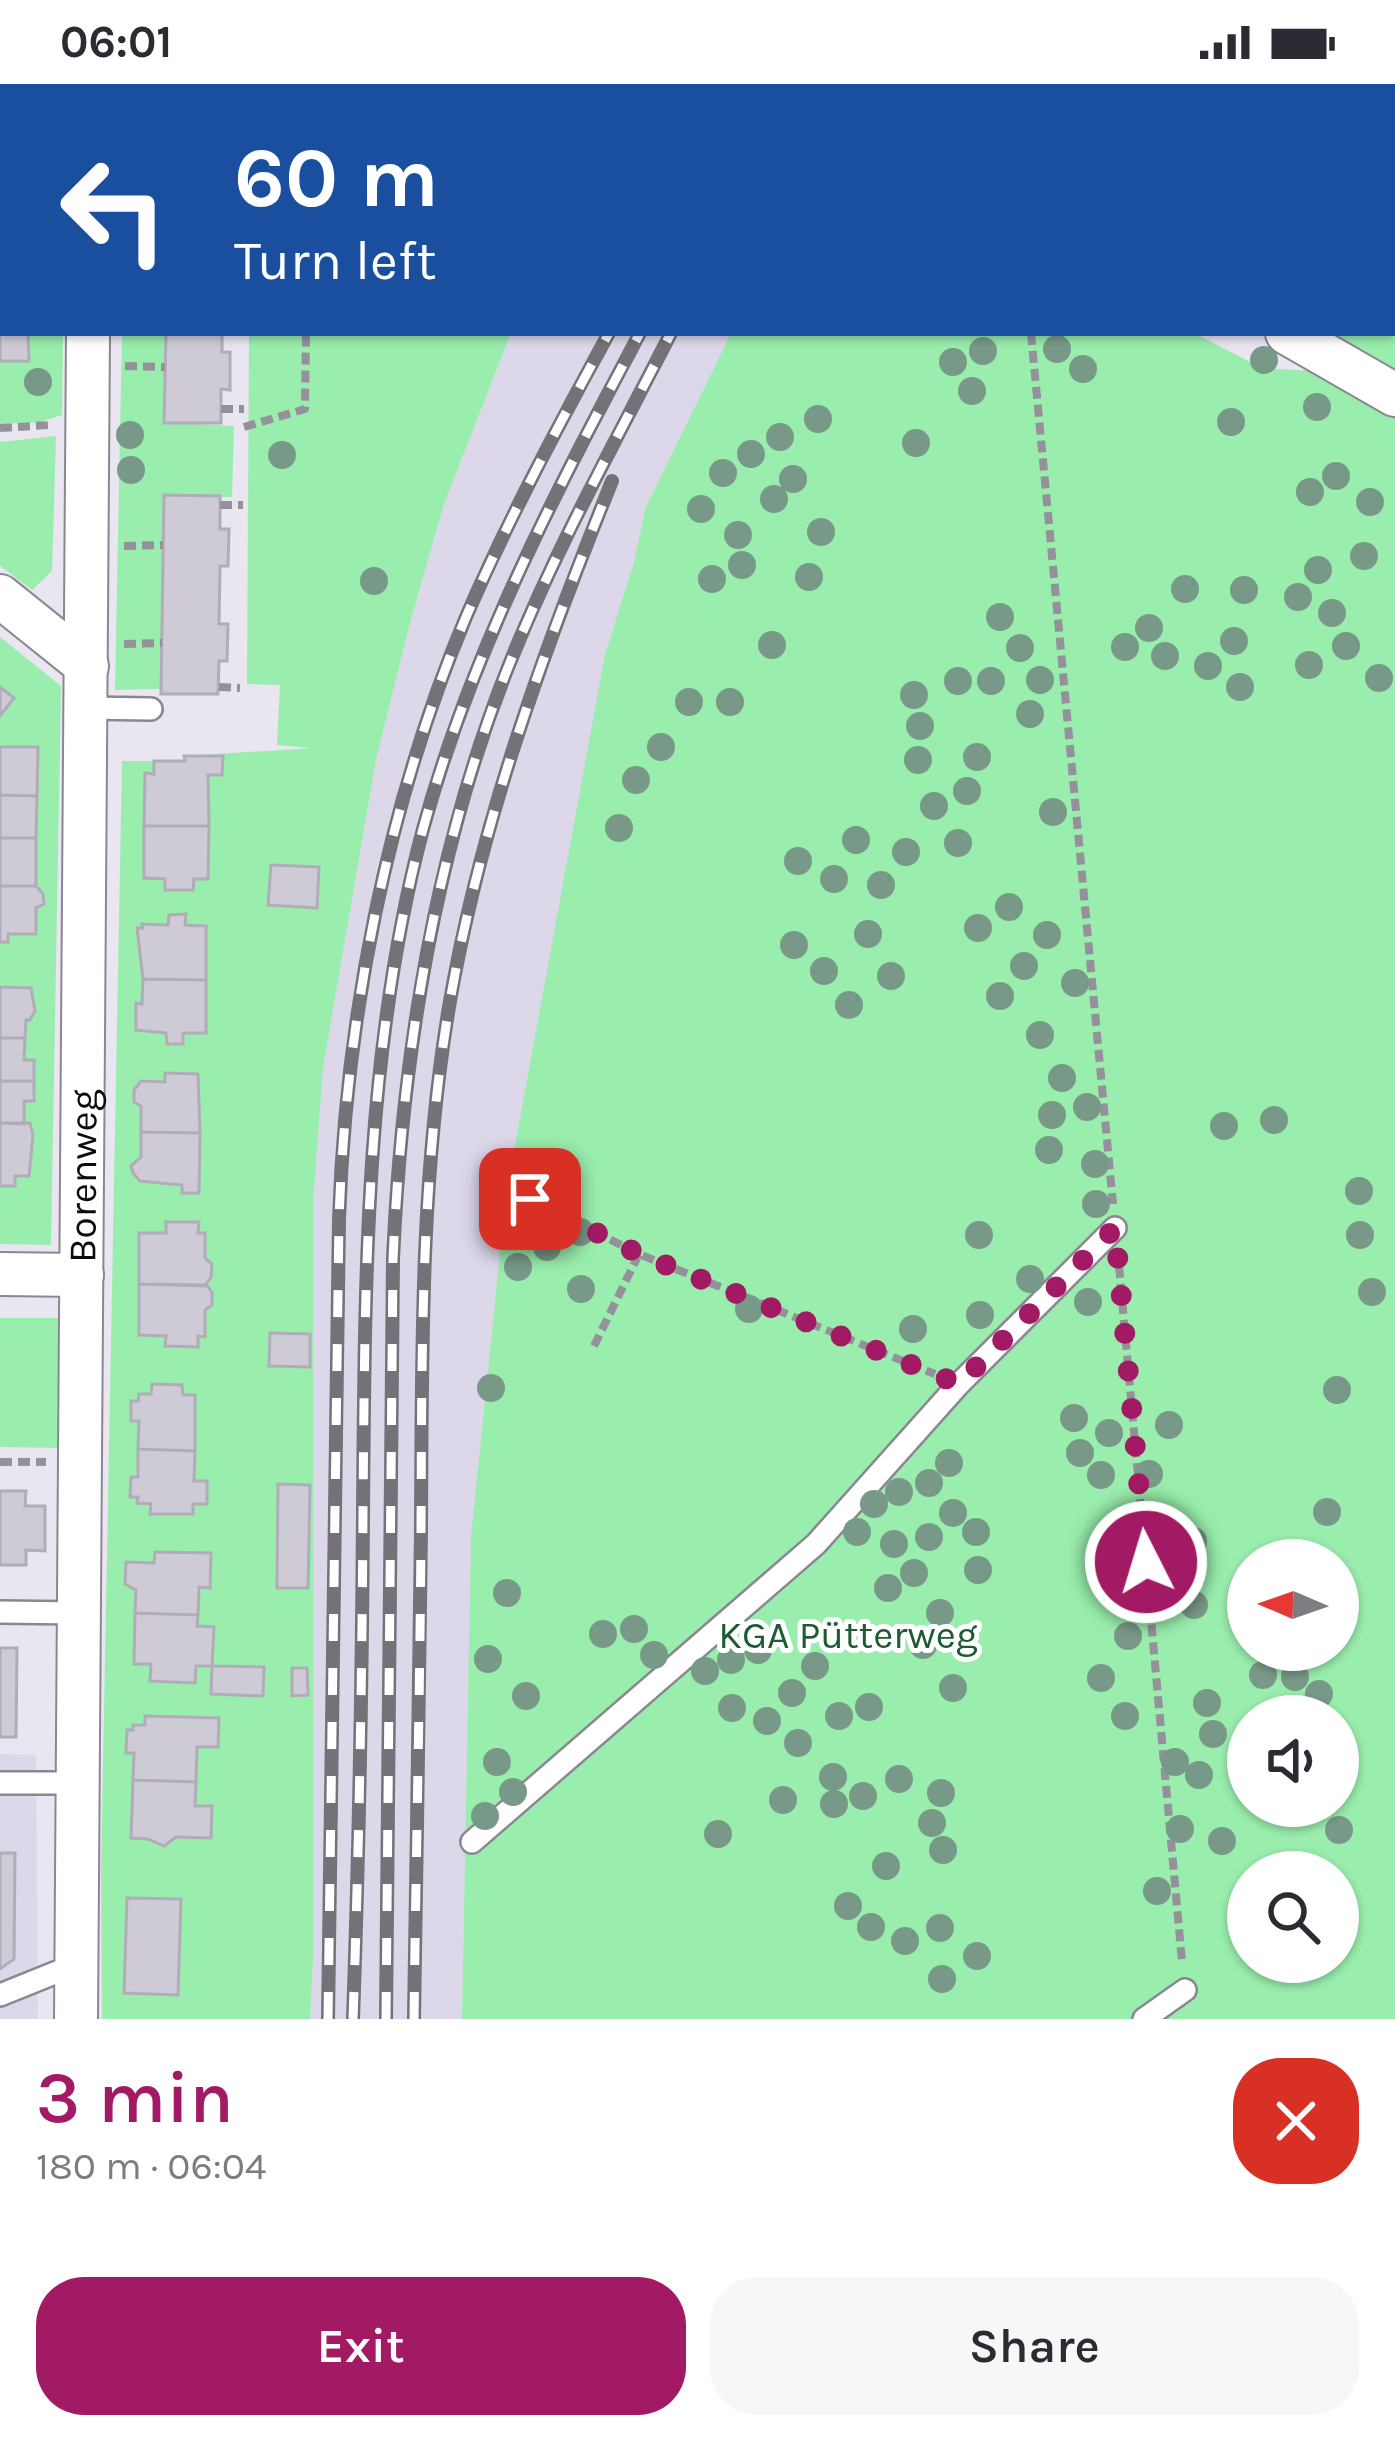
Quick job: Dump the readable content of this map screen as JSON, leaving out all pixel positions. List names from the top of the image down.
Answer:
{
  "streets": {
    "street": ["Borenweg"]
  },
  "parks": ["KGA Pütterweg"],
  "north": "left",
  "page": {
    "status": "06:01",
    "turn": ["60 m", "Turn left"],
    "heading": ["3 min", "180 m · 06:04"],
    "buttons": ["Exit", "Share"]
  }
}
